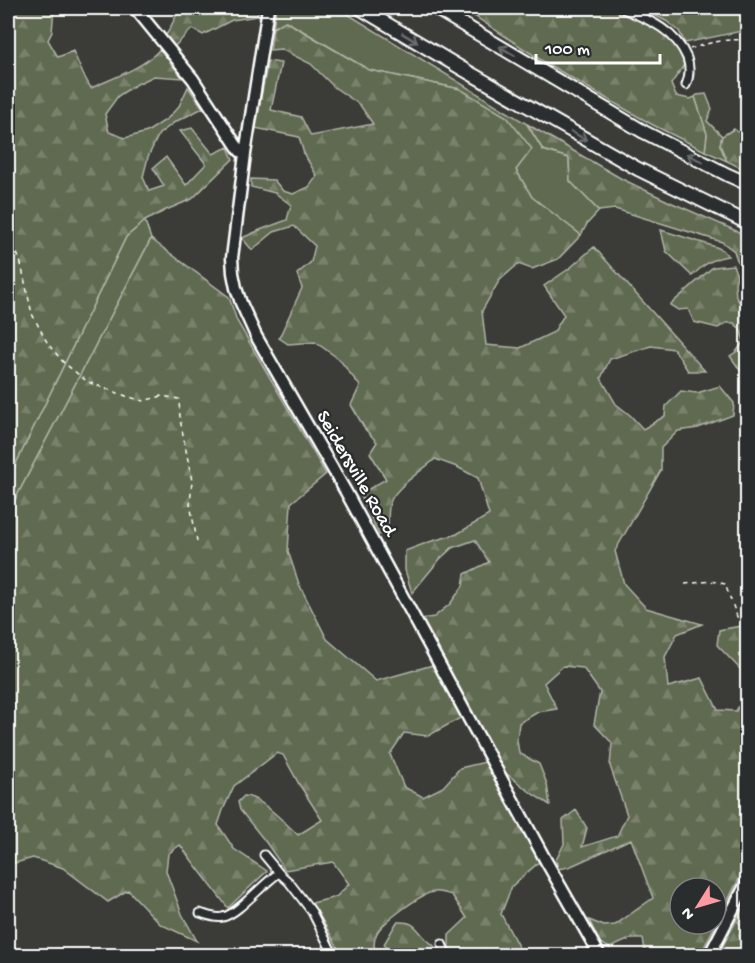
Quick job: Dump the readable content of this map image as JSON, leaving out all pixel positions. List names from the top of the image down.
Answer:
{
  "streets": {
    "street": ["Seidersville Road"]
  },
  "scale_bar": "100 m",
  "north": "bottom left"
}
